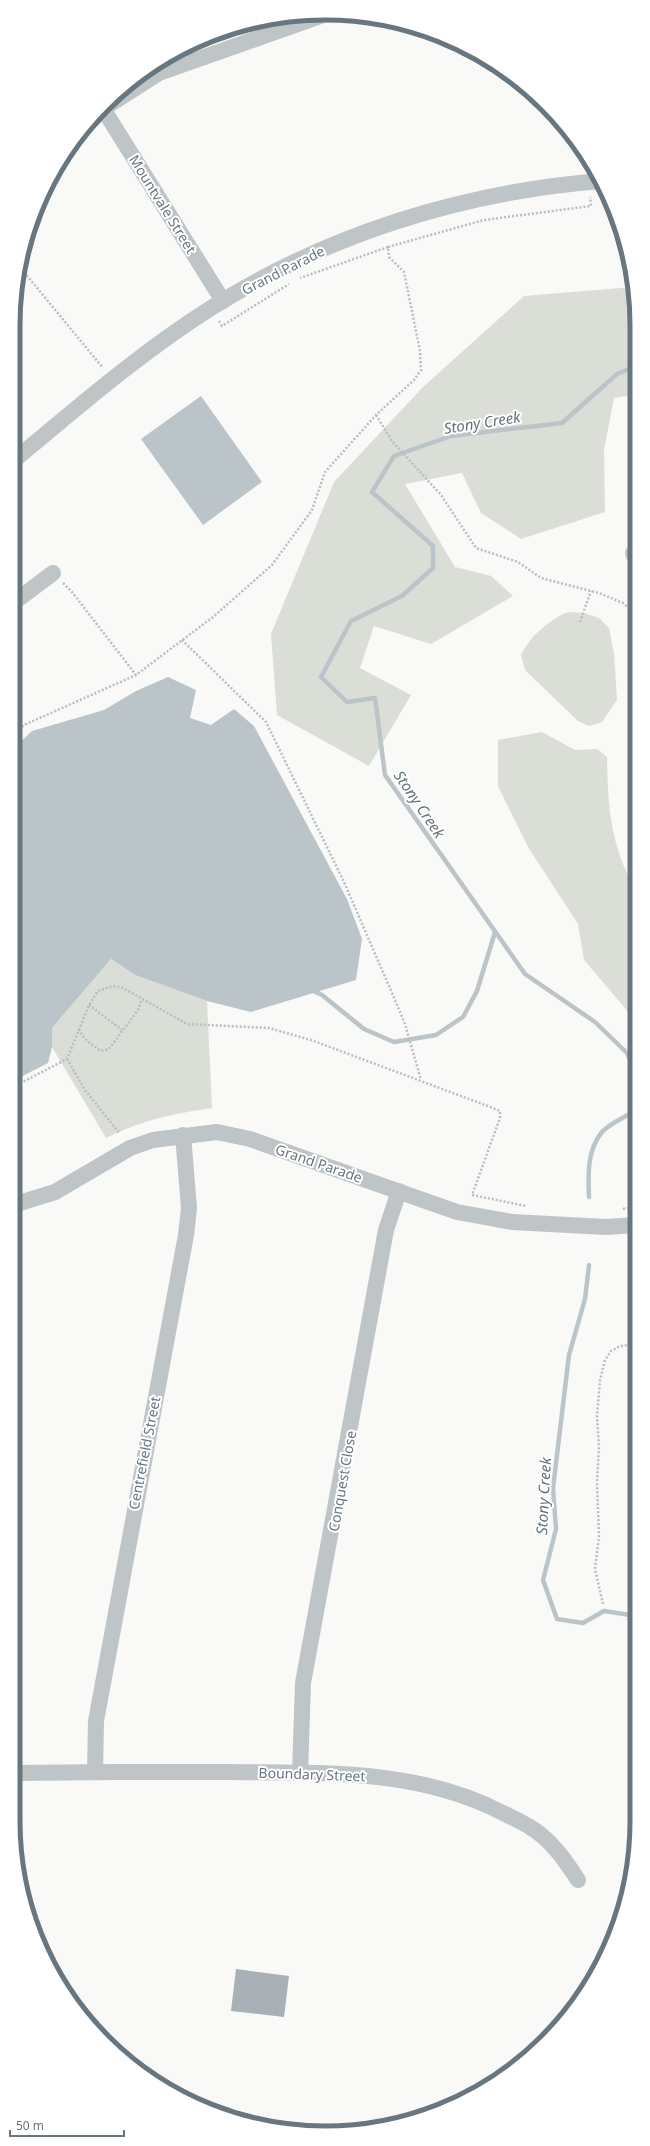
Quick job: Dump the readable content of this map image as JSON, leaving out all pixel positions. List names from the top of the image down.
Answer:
{
  "streets": {
    "street": [
      "Mountvale Street",
      "Grand Parade",
      "Centrefield Street",
      "Conquest Close",
      "Boundary Street"
    ]
  },
  "crossings": [
    ["Mountvale Street", "Grand Parade"],
    ["Grand Parade", "Centrefield Street"],
    ["Grand Parade", "Conquest Close"],
    ["Centrefield Street", "Boundary Street"],
    ["Conquest Close", "Boundary Street"]
  ],
  "water": ["Stony Creek"],
  "scale_bar": "50 m"
}
